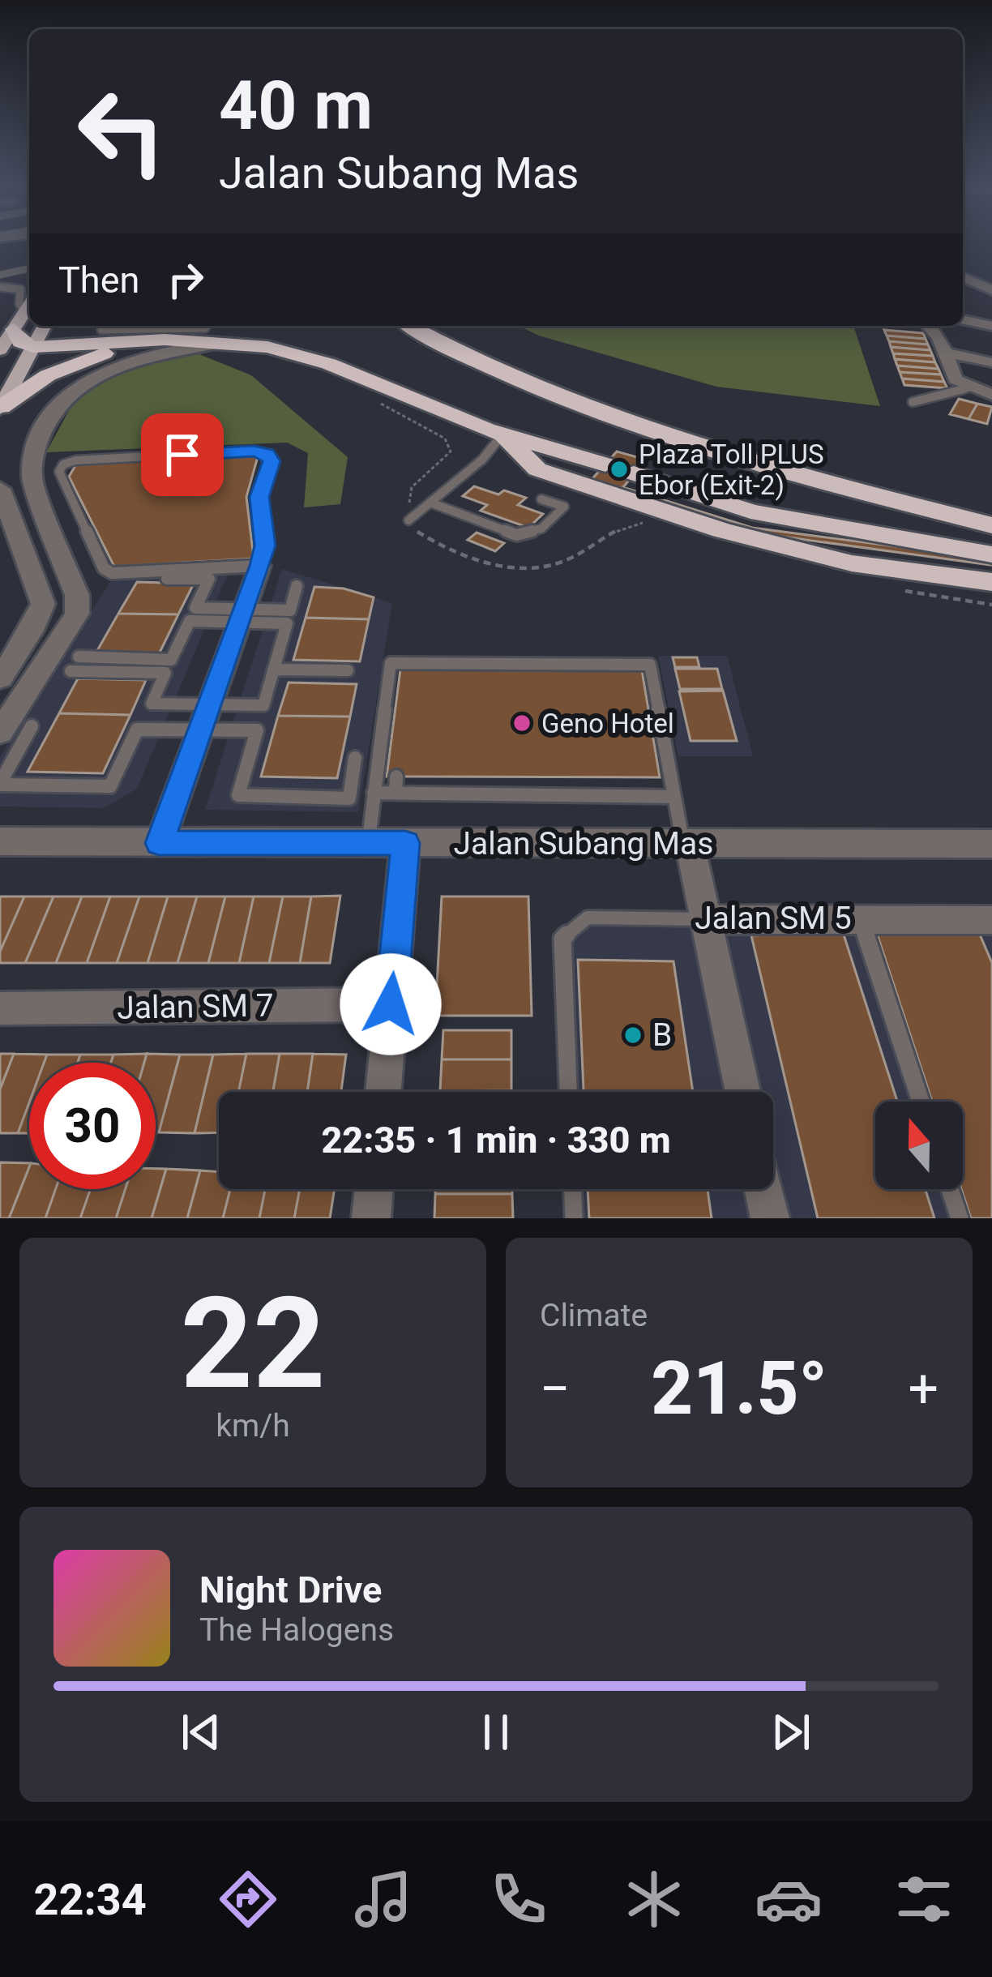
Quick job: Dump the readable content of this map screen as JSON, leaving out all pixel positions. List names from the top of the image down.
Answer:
{
  "streets": {
    "street": ["Jalan Subang Mas", "Jalan SM 5", "Jalan SM 7"]
  },
  "places": ["Plaza Toll PLUS Ebor (Exit-2)", "Geno Hotel", "B"],
  "north": "top",
  "page": {
    "turn": ["40 m", "Jalan Subang Mas"],
    "then": "Then",
    "limit": "30",
    "trip": "22:35 · 1 min · 330 m",
    "tile": [
      ["22", "km/h"],
      "Climate"
    ],
    "heat": ["−", "21.5°", "+"],
    "song": ["Night Drive", "The Halogens"],
    "tabs": "22:34"
  }
}
